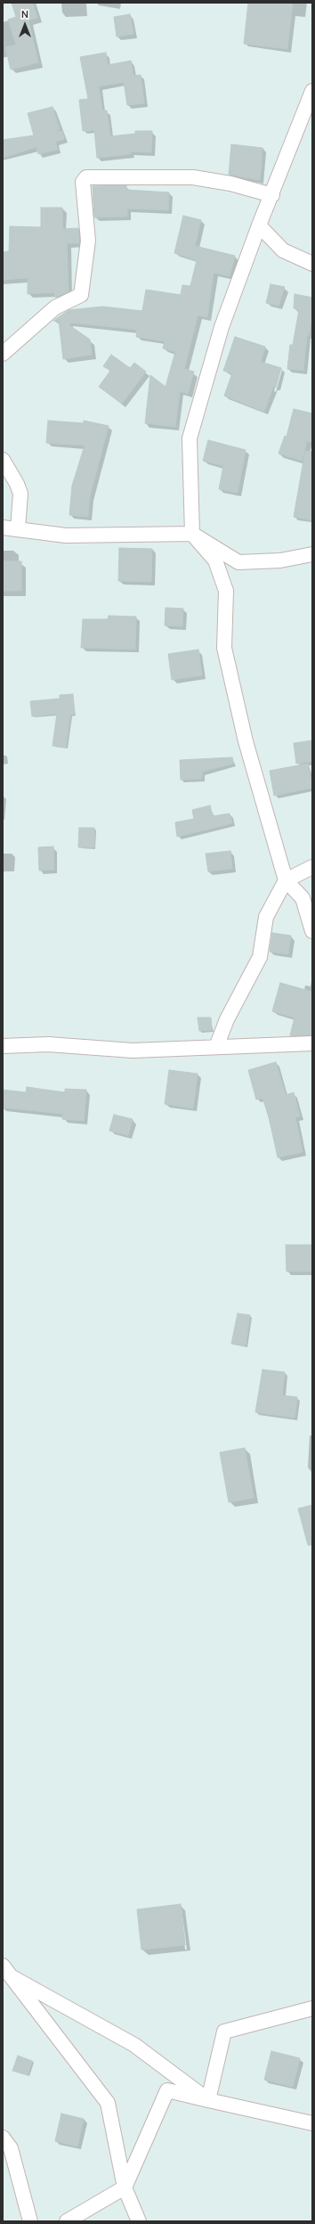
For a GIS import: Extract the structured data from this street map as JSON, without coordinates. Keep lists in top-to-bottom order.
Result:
{
  "north": "top"
}
